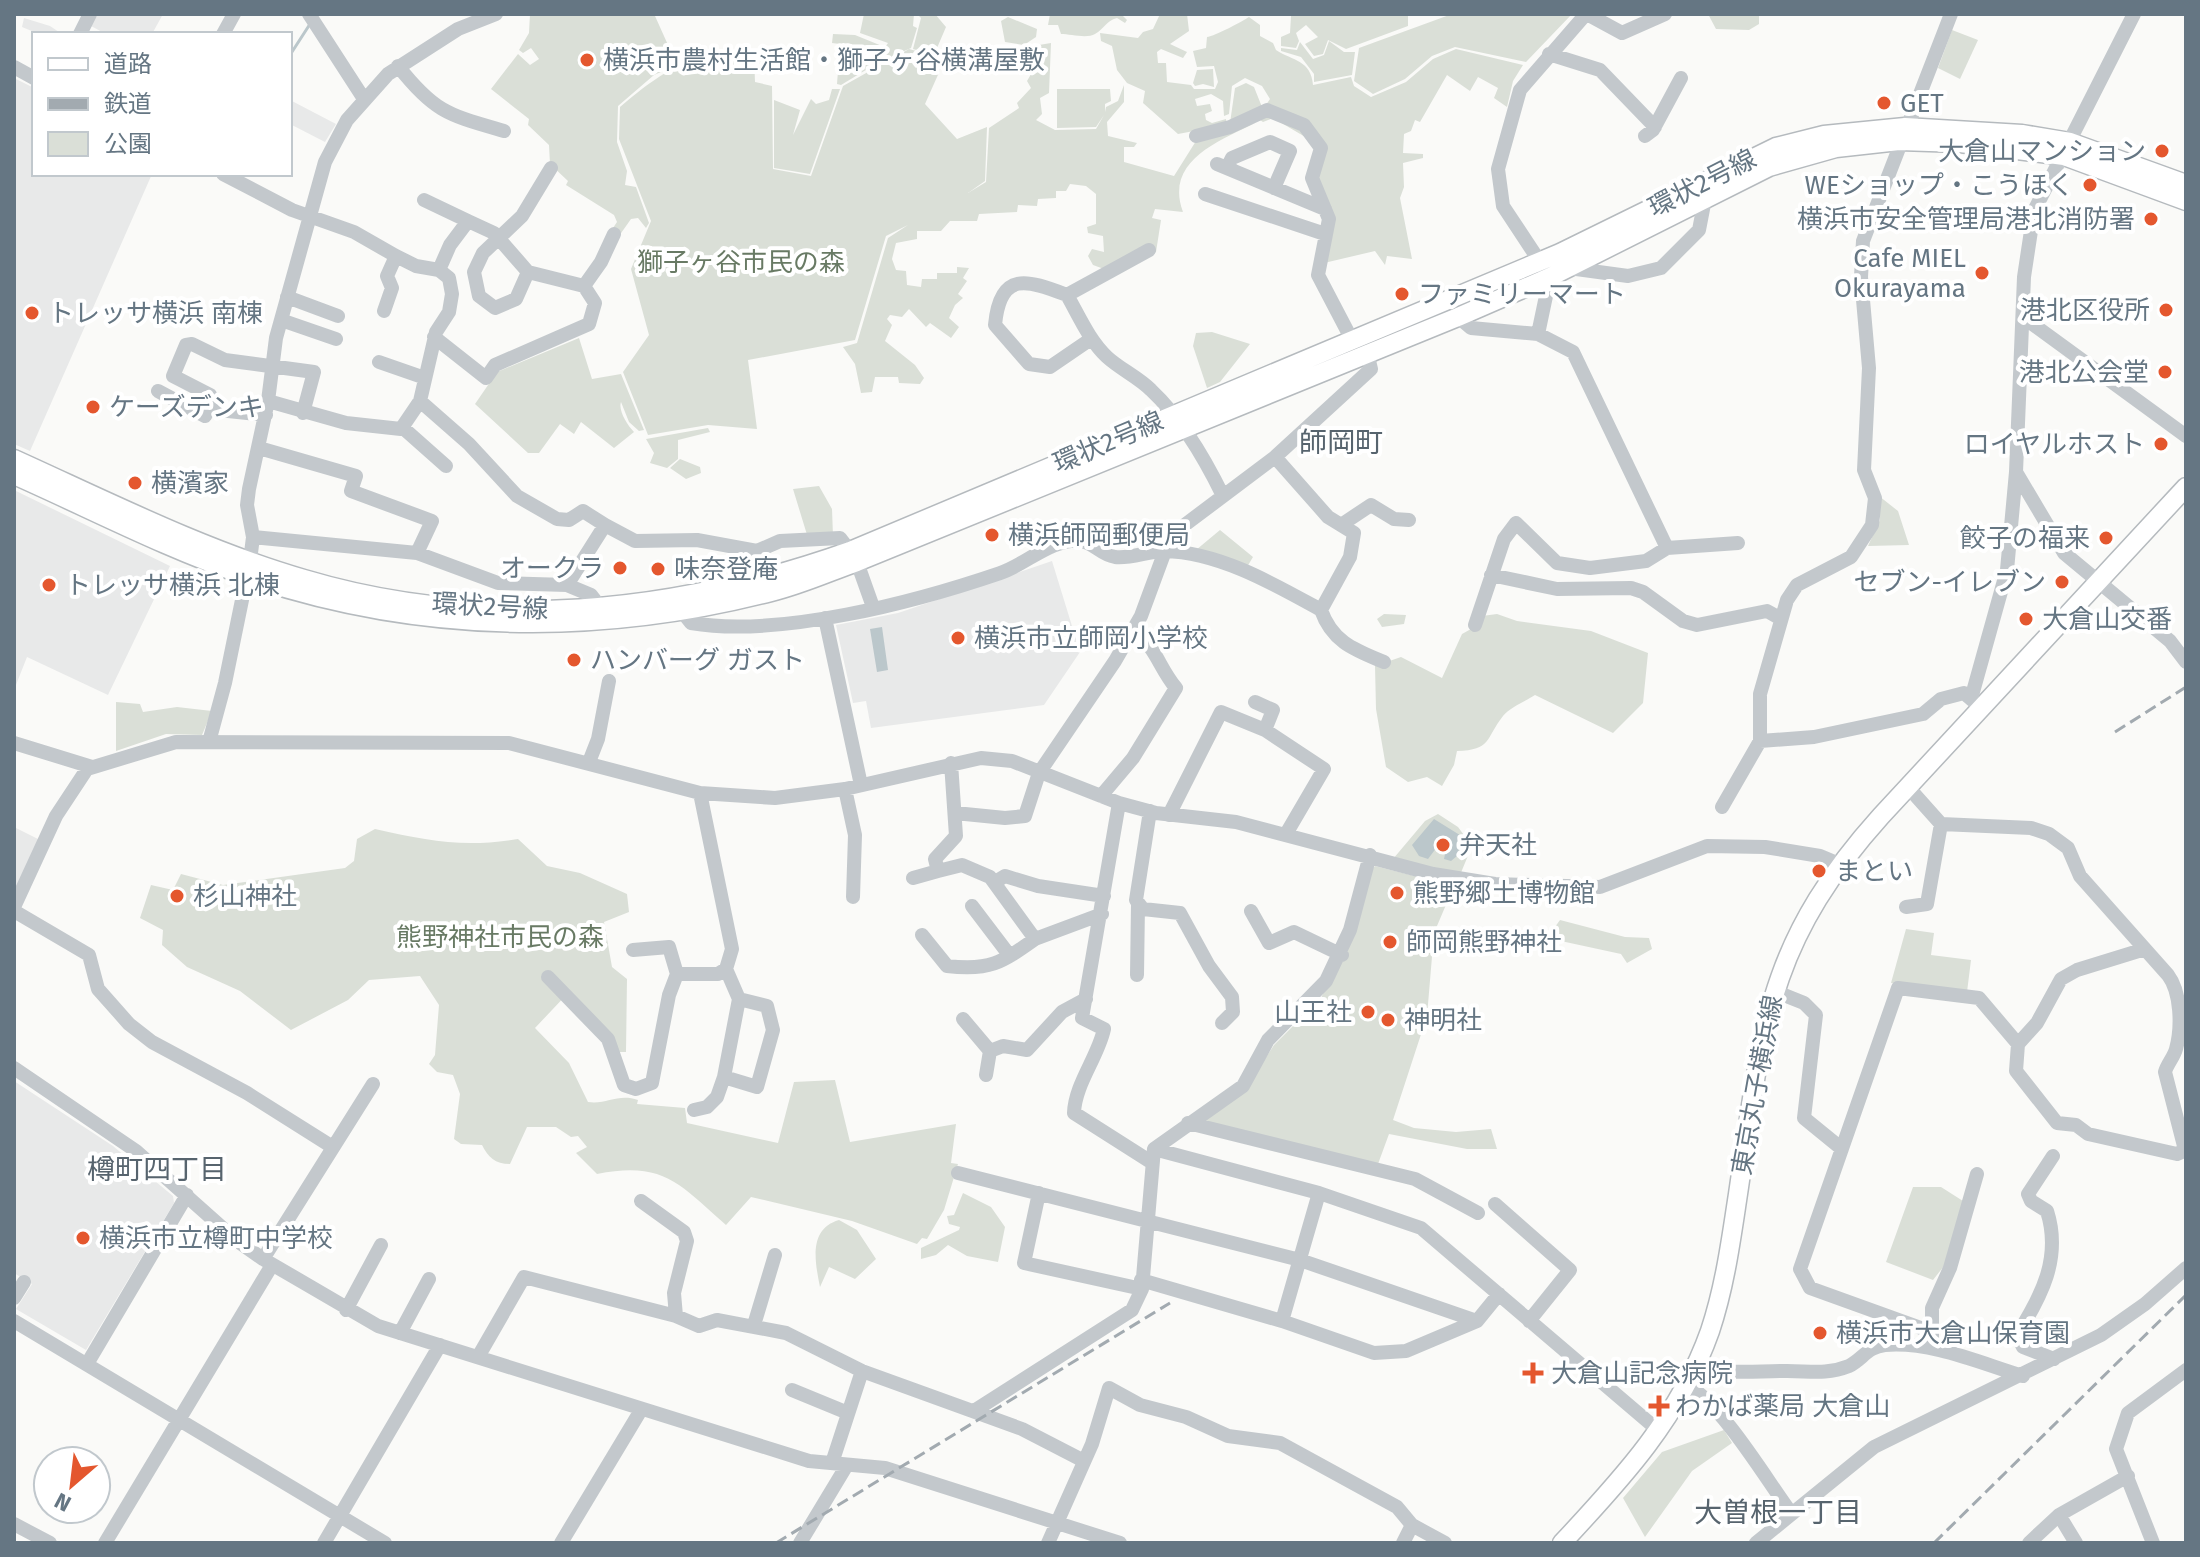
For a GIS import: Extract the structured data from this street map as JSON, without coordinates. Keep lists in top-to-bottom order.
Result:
{
  "streets": {
    "main road": ["環状2号線", "東京丸子横浜線"]
  },
  "districts": ["師岡町", "樽町四丁目", "大曽根一丁目"],
  "parks": ["獅子ヶ谷市民の森", "熊野神社市民の森"],
  "places": {
    "other": [
      "横浜市農村生活館・獅子ヶ谷横溝屋敷",
      "GET",
      "大倉山マンション",
      "WEショップ・こうほく",
      "横浜市安全管理局港北消防署",
      "Cafe MIEL Okurayama",
      "ファミリーマート",
      "港北区役所",
      "トレッサ横浜 南棟",
      "港北公会堂",
      "ケーズデンキ",
      "ロイヤルホスト",
      "横濱家",
      "横浜師岡郵便局",
      "餃子の福来",
      "オークラ",
      "味奈登庵",
      "セブン-イレブン",
      "トレッサ横浜 北棟",
      "大倉山交番",
      "横浜市立師岡小学校",
      "ハンバーグ ガスト",
      "弁天社",
      "まとい",
      "熊野郷土博物館",
      "杉山神社",
      "師岡熊野神社",
      "山王社",
      "神明社",
      "横浜市立樽町中学校",
      "横浜市大倉山保育園"
    ],
    "health": ["大倉山記念病院", "わかば薬局 大倉山"]
  },
  "legend": ["道路", "鉄道", "公園"],
  "north": "bottom left"
}
